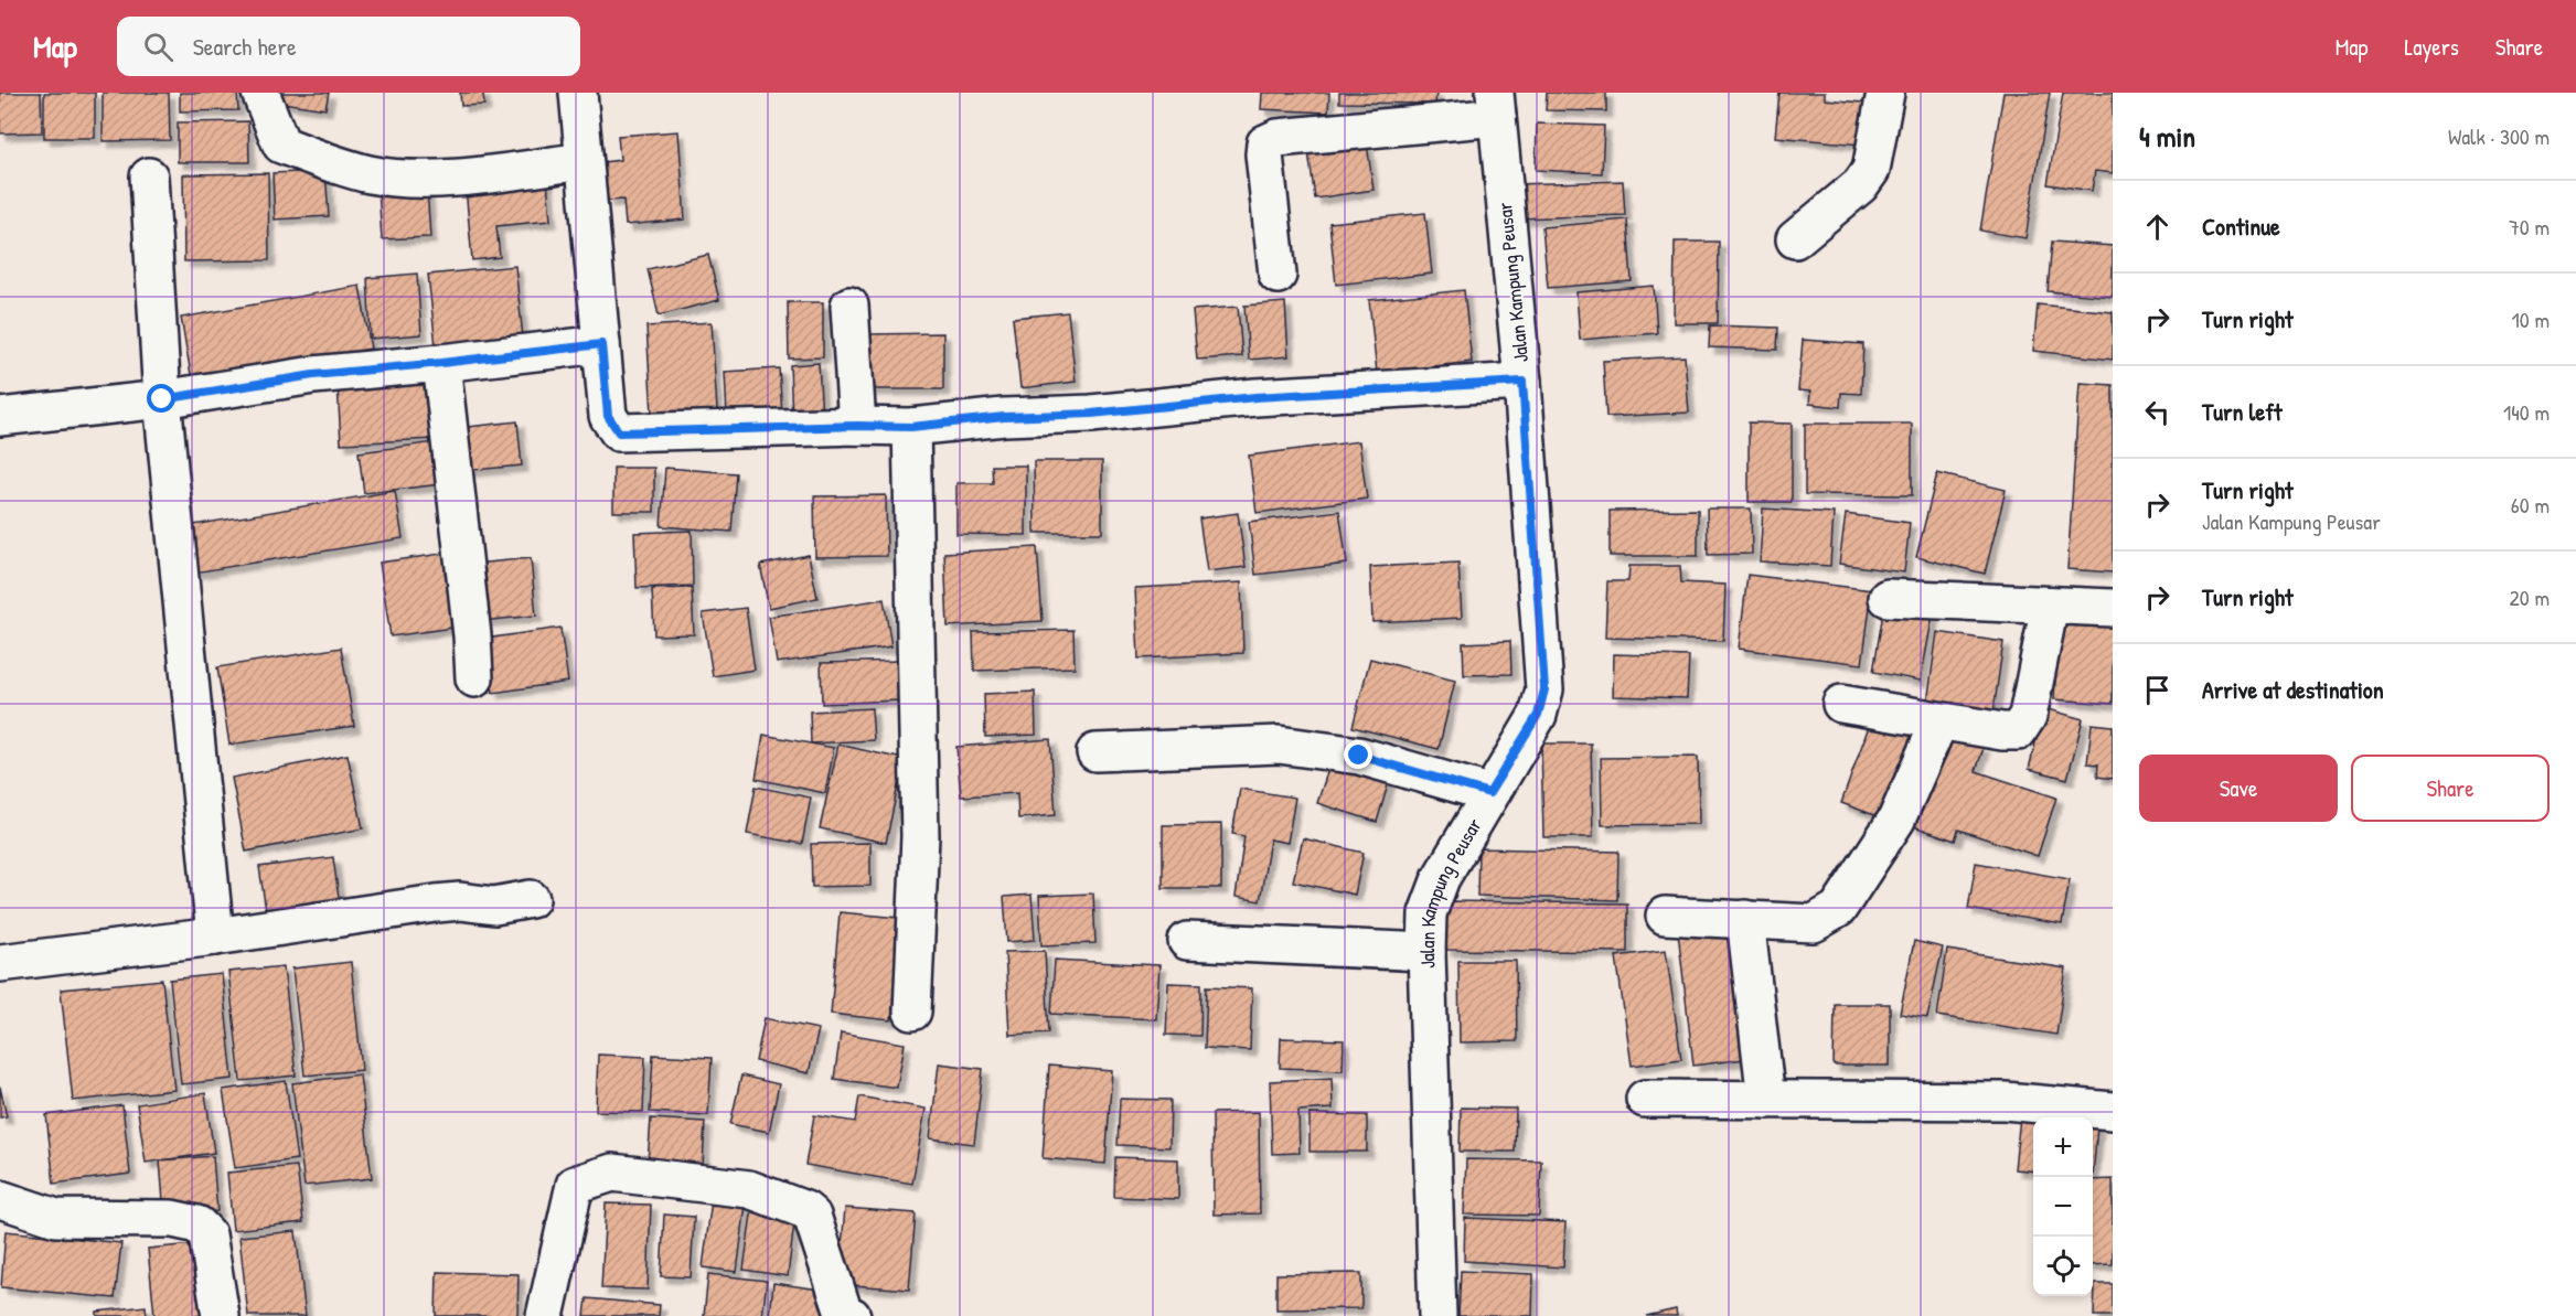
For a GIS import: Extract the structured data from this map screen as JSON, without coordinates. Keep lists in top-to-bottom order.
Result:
{
  "streets": {
    "street": ["Jalan Kampung Peusar"]
  },
  "page": {
    "header": "Map",
    "search": "Search here",
    "nav": ["Map", "Layers", "Share"],
    "heading": ["4 min", "Walk · 300 m"],
    "list": [
      ["Continue", "70 m"],
      ["Turn right", "10 m"],
      ["Turn left", "140 m"],
      ["Turn right", "Jalan Kampung Peusar", "60 m"],
      ["Turn right", "20 m"],
      "Arrive at destination"
    ],
    "buttons": ["Save", "Share"],
    "map_buttons": ["+", "−"]
  }
}
